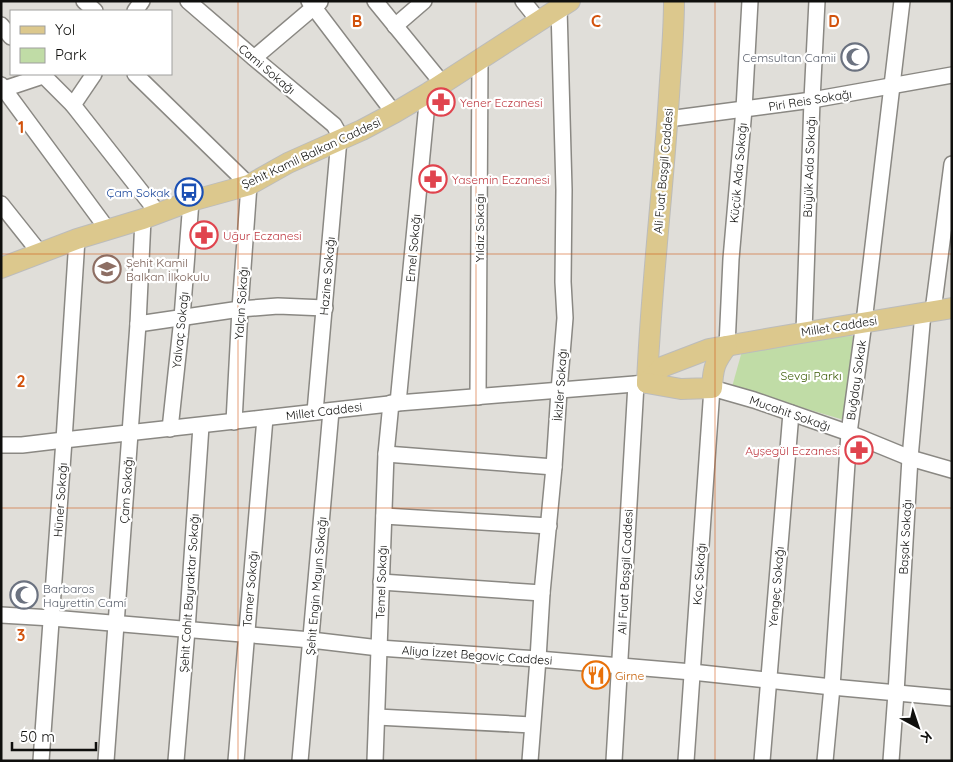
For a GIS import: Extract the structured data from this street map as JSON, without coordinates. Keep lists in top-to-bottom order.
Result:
{
  "streets": {
    "main road": ["Şehit Kamil Balkan Caddesi", "Ali Fuat Başgil Caddesi", "Millet Caddesi"],
    "street": [
      "Cami Sokağı",
      "Piri Reis Sokağı",
      "Büyük Ada Sokağı",
      "Küçük Ada Sokağı",
      "Yıldız Sokağı",
      "Emel Sokağı",
      "Hazine Sokağı",
      "Yalçın Sokağı",
      "Yalvaç Sokağı",
      "Buğday Sokak",
      "İkizler Sokağı",
      "Mucahit Sokağı",
      "Çam Sokağı",
      "Hüner Sokağı",
      "Başak Sokağı",
      "Koç Sokağı",
      "Temel Sokağı",
      "Şehit Engin Mayın Sokağı",
      "Yengeç Sokağı",
      "Tamer Sokağı",
      "Şehit Cahit Bayraktar Sokağı",
      "Aliya İzzet Begoviç Caddesi"
    ]
  },
  "crossings": [
    ["Cami Sokağı", "Şehit Kamil Balkan Caddesi"],
    ["Cami Sokağı", "Hazine Sokağı"],
    ["Piri Reis Sokağı", "Büyük Ada Sokağı"],
    ["Piri Reis Sokağı", "Ali Fuat Başgil Caddesi"],
    ["Piri Reis Sokağı", "Küçük Ada Sokağı"],
    ["Piri Reis Sokağı", "Buğday Sokak"],
    ["Şehit Kamil Balkan Caddesi", "Yıldız Sokağı"],
    ["Şehit Kamil Balkan Caddesi", "Emel Sokağı"],
    ["Şehit Kamil Balkan Caddesi", "Hazine Sokağı"],
    ["Şehit Kamil Balkan Caddesi", "Yalçın Sokağı"],
    ["Şehit Kamil Balkan Caddesi", "Yalvaç Sokağı"],
    ["Şehit Kamil Balkan Caddesi", "İkizler Sokağı"],
    ["Şehit Kamil Balkan Caddesi", "Çam Sokağı"],
    ["Şehit Kamil Balkan Caddesi", "Hüner Sokağı"],
    ["Büyük Ada Sokağı", "Millet Caddesi"],
    ["Ali Fuat Başgil Caddesi", "Millet Caddesi"],
    ["Ali Fuat Başgil Caddesi", "Aliya İzzet Begoviç Caddesi"],
    ["Küçük Ada Sokağı", "Millet Caddesi"],
    ["Yıldız Sokağı", "Millet Caddesi"],
    ["Emel Sokağı", "Millet Caddesi"],
    ["Emel Sokağı", "Temel Sokağı"],
    ["Hazine Sokağı", "Millet Caddesi"],
    ["Yalçın Sokağı", "Millet Caddesi"],
    ["Millet Caddesi", "Yalvaç Sokağı"],
    ["Millet Caddesi", "Buğday Sokak"],
    ["Millet Caddesi", "İkizler Sokağı"],
    ["Millet Caddesi", "Çam Sokağı"],
    ["Millet Caddesi", "Hüner Sokağı"],
    ["Millet Caddesi", "Başak Sokağı"],
    ["Millet Caddesi", "Temel Sokağı"],
    ["Millet Caddesi", "Şehit Engin Mayın Sokağı"],
    ["Millet Caddesi", "Tamer Sokağı"],
    ["Millet Caddesi", "Şehit Cahit Bayraktar Sokağı"],
    ["Buğday Sokak", "Mucahit Sokağı"],
    ["Buğday Sokak", "Aliya İzzet Begoviç Caddesi"],
    ["İkizler Sokağı", "Aliya İzzet Begoviç Caddesi"],
    ["Mucahit Sokağı", "Başak Sokağı"],
    ["Mucahit Sokağı", "Koç Sokağı"],
    ["Mucahit Sokağı", "Yengeç Sokağı"],
    ["Çam Sokağı", "Aliya İzzet Begoviç Caddesi"],
    ["Hüner Sokağı", "Aliya İzzet Begoviç Caddesi"],
    ["Başak Sokağı", "Aliya İzzet Begoviç Caddesi"],
    ["Koç Sokağı", "Aliya İzzet Begoviç Caddesi"],
    ["Temel Sokağı", "Aliya İzzet Begoviç Caddesi"],
    ["Şehit Engin Mayın Sokağı", "Aliya İzzet Begoviç Caddesi"],
    ["Yengeç Sokağı", "Aliya İzzet Begoviç Caddesi"],
    ["Tamer Sokağı", "Aliya İzzet Begoviç Caddesi"],
    ["Şehit Cahit Bayraktar Sokağı", "Aliya İzzet Begoviç Caddesi"]
  ],
  "parks": ["Sevgi Parkı"],
  "places": {
    "mosque": ["Cemsultan Camii", "Barbaros Hayrettin Cami"],
    "pharmacy": [
      "Yener Eczanesi",
      "Yasemin Eczanesi",
      "Uğur Eczanesi",
      "Ayşegül Eczanesi"
    ],
    "bus stop": ["Çam Sokak"],
    "school or university": ["Şehit Kamil Balkan İlkokulu"],
    "restaurant": ["Girne"]
  },
  "legend": ["Yol", "Park"],
  "scale_bar": "50 m",
  "north": "bottom right",
  "grid": {
    "columns": ["B", "C", "D"],
    "rows": ["1", "2", "3"]
  }
}
